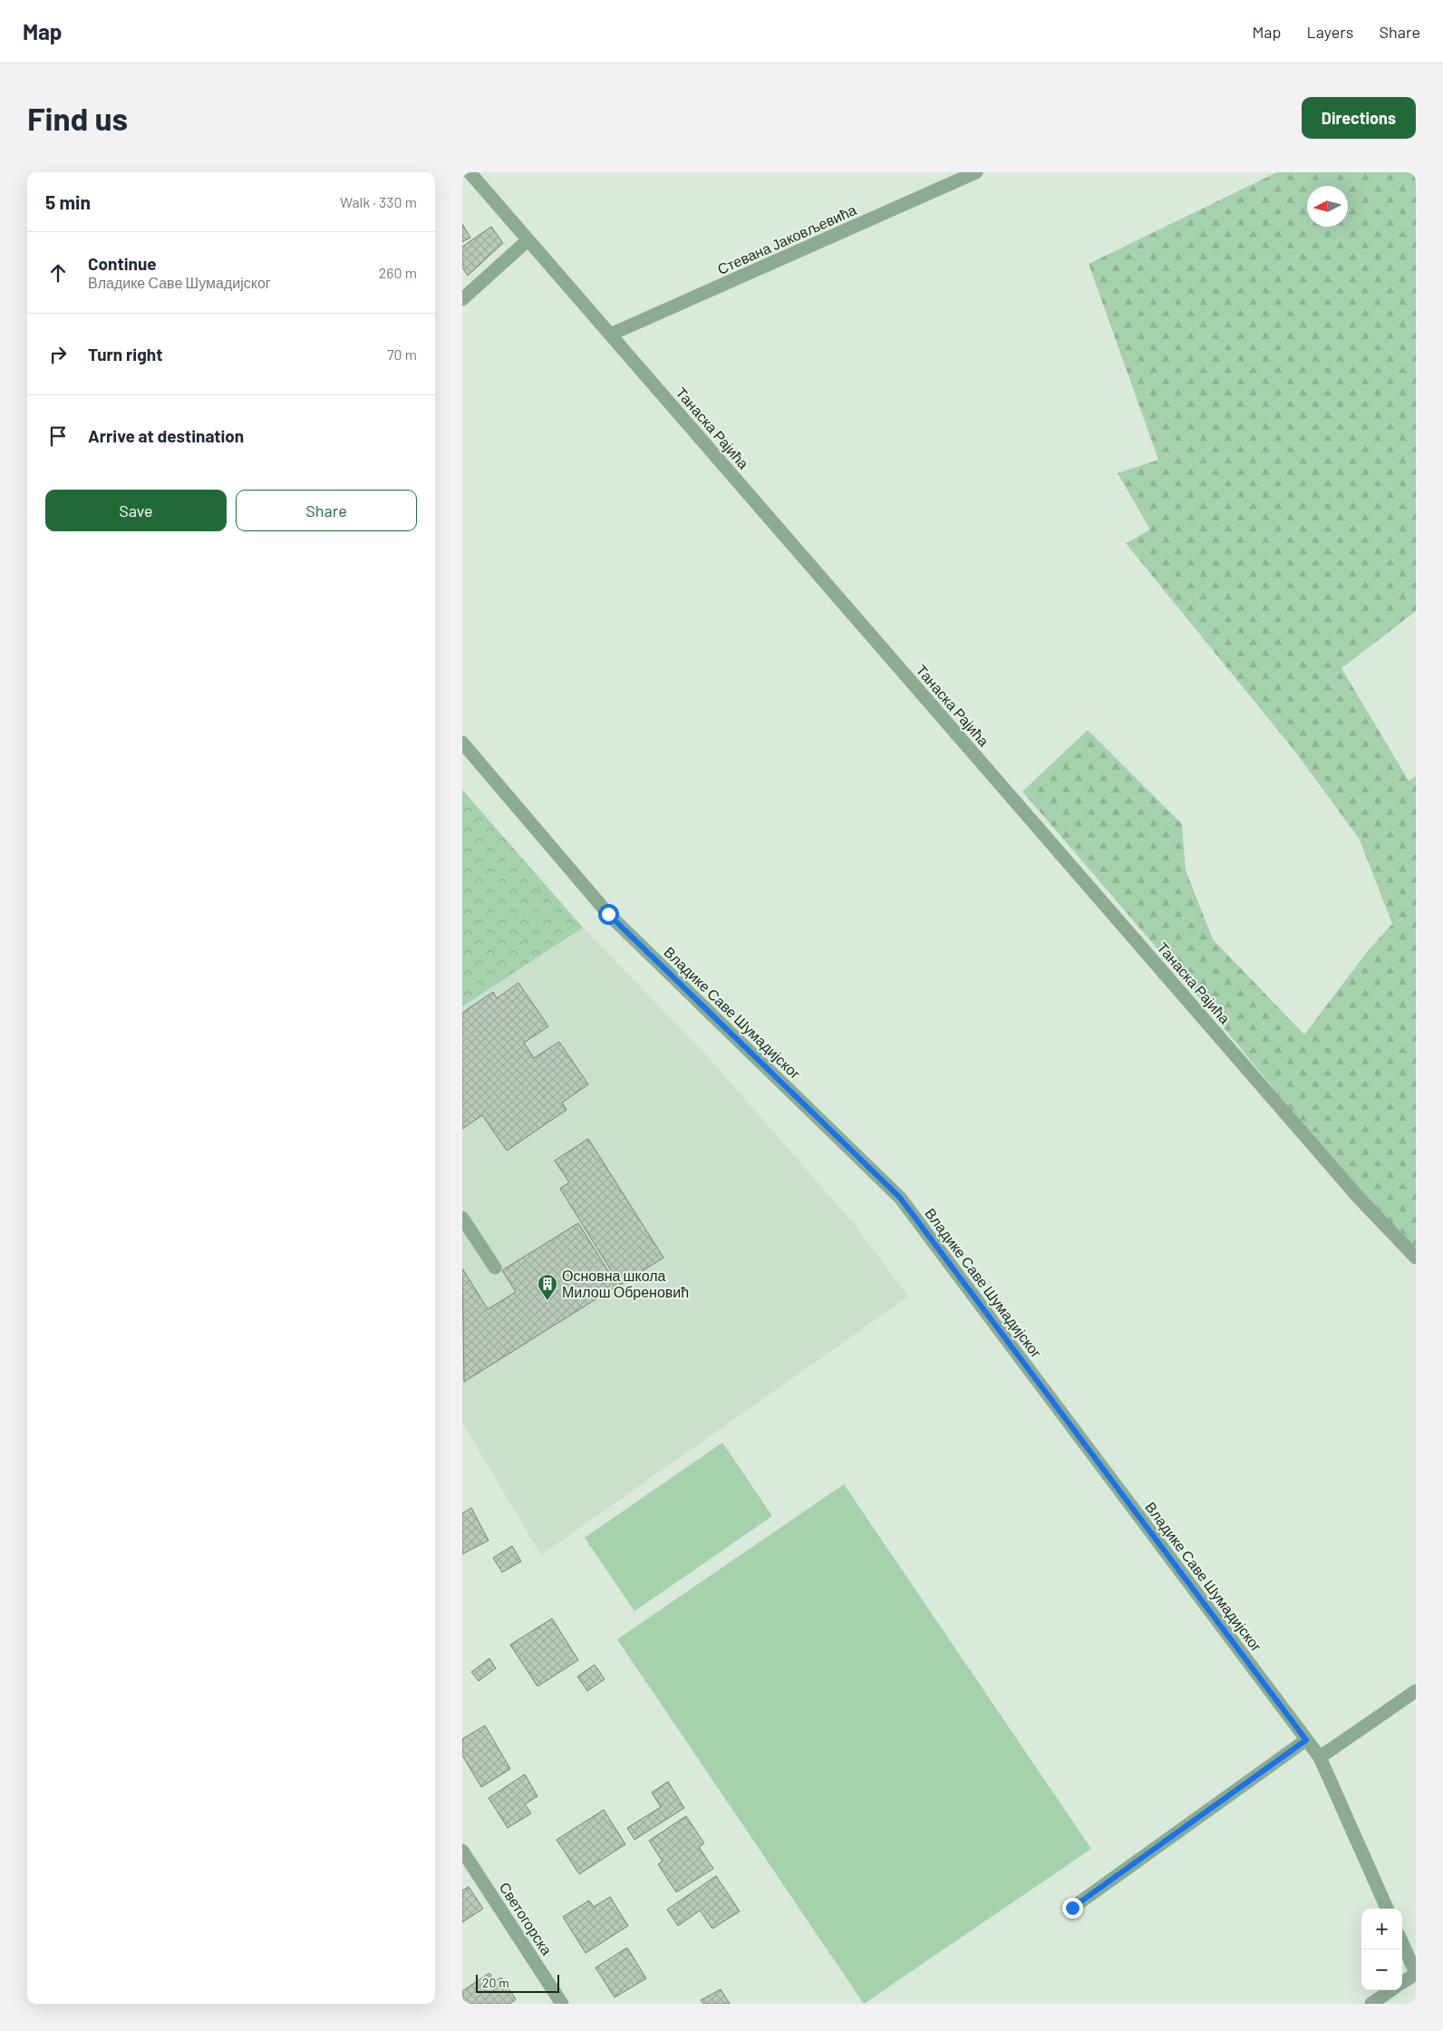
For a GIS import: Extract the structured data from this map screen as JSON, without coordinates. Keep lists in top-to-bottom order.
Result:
{
  "streets": {
    "street": [
      "Стевана Јаковљевића",
      "Танаска Рајића",
      "Владике Саве Шумадијског",
      "Светогорска"
    ]
  },
  "crossings": [
    ["Стевана Јаковљевића", "Танаска Рајића"]
  ],
  "places": {
    "building": ["Основна школа Милош Обреновић"]
  },
  "scale_bar": "20 m",
  "north": "left",
  "page": {
    "header": "Map",
    "nav": ["Map", "Layers", "Share"],
    "buttons": [
      "Directions",
      ["Save", "Share"]
    ],
    "title": "Find us",
    "heading": ["5 min", "Walk · 330 m"],
    "list": [
      ["Continue", "Владике Саве Шумадијског", "260 m"],
      ["Turn right", "70 m"],
      "Arrive at destination"
    ],
    "map_buttons": ["+", "−"],
    "scale": "20 m"
  }
}
